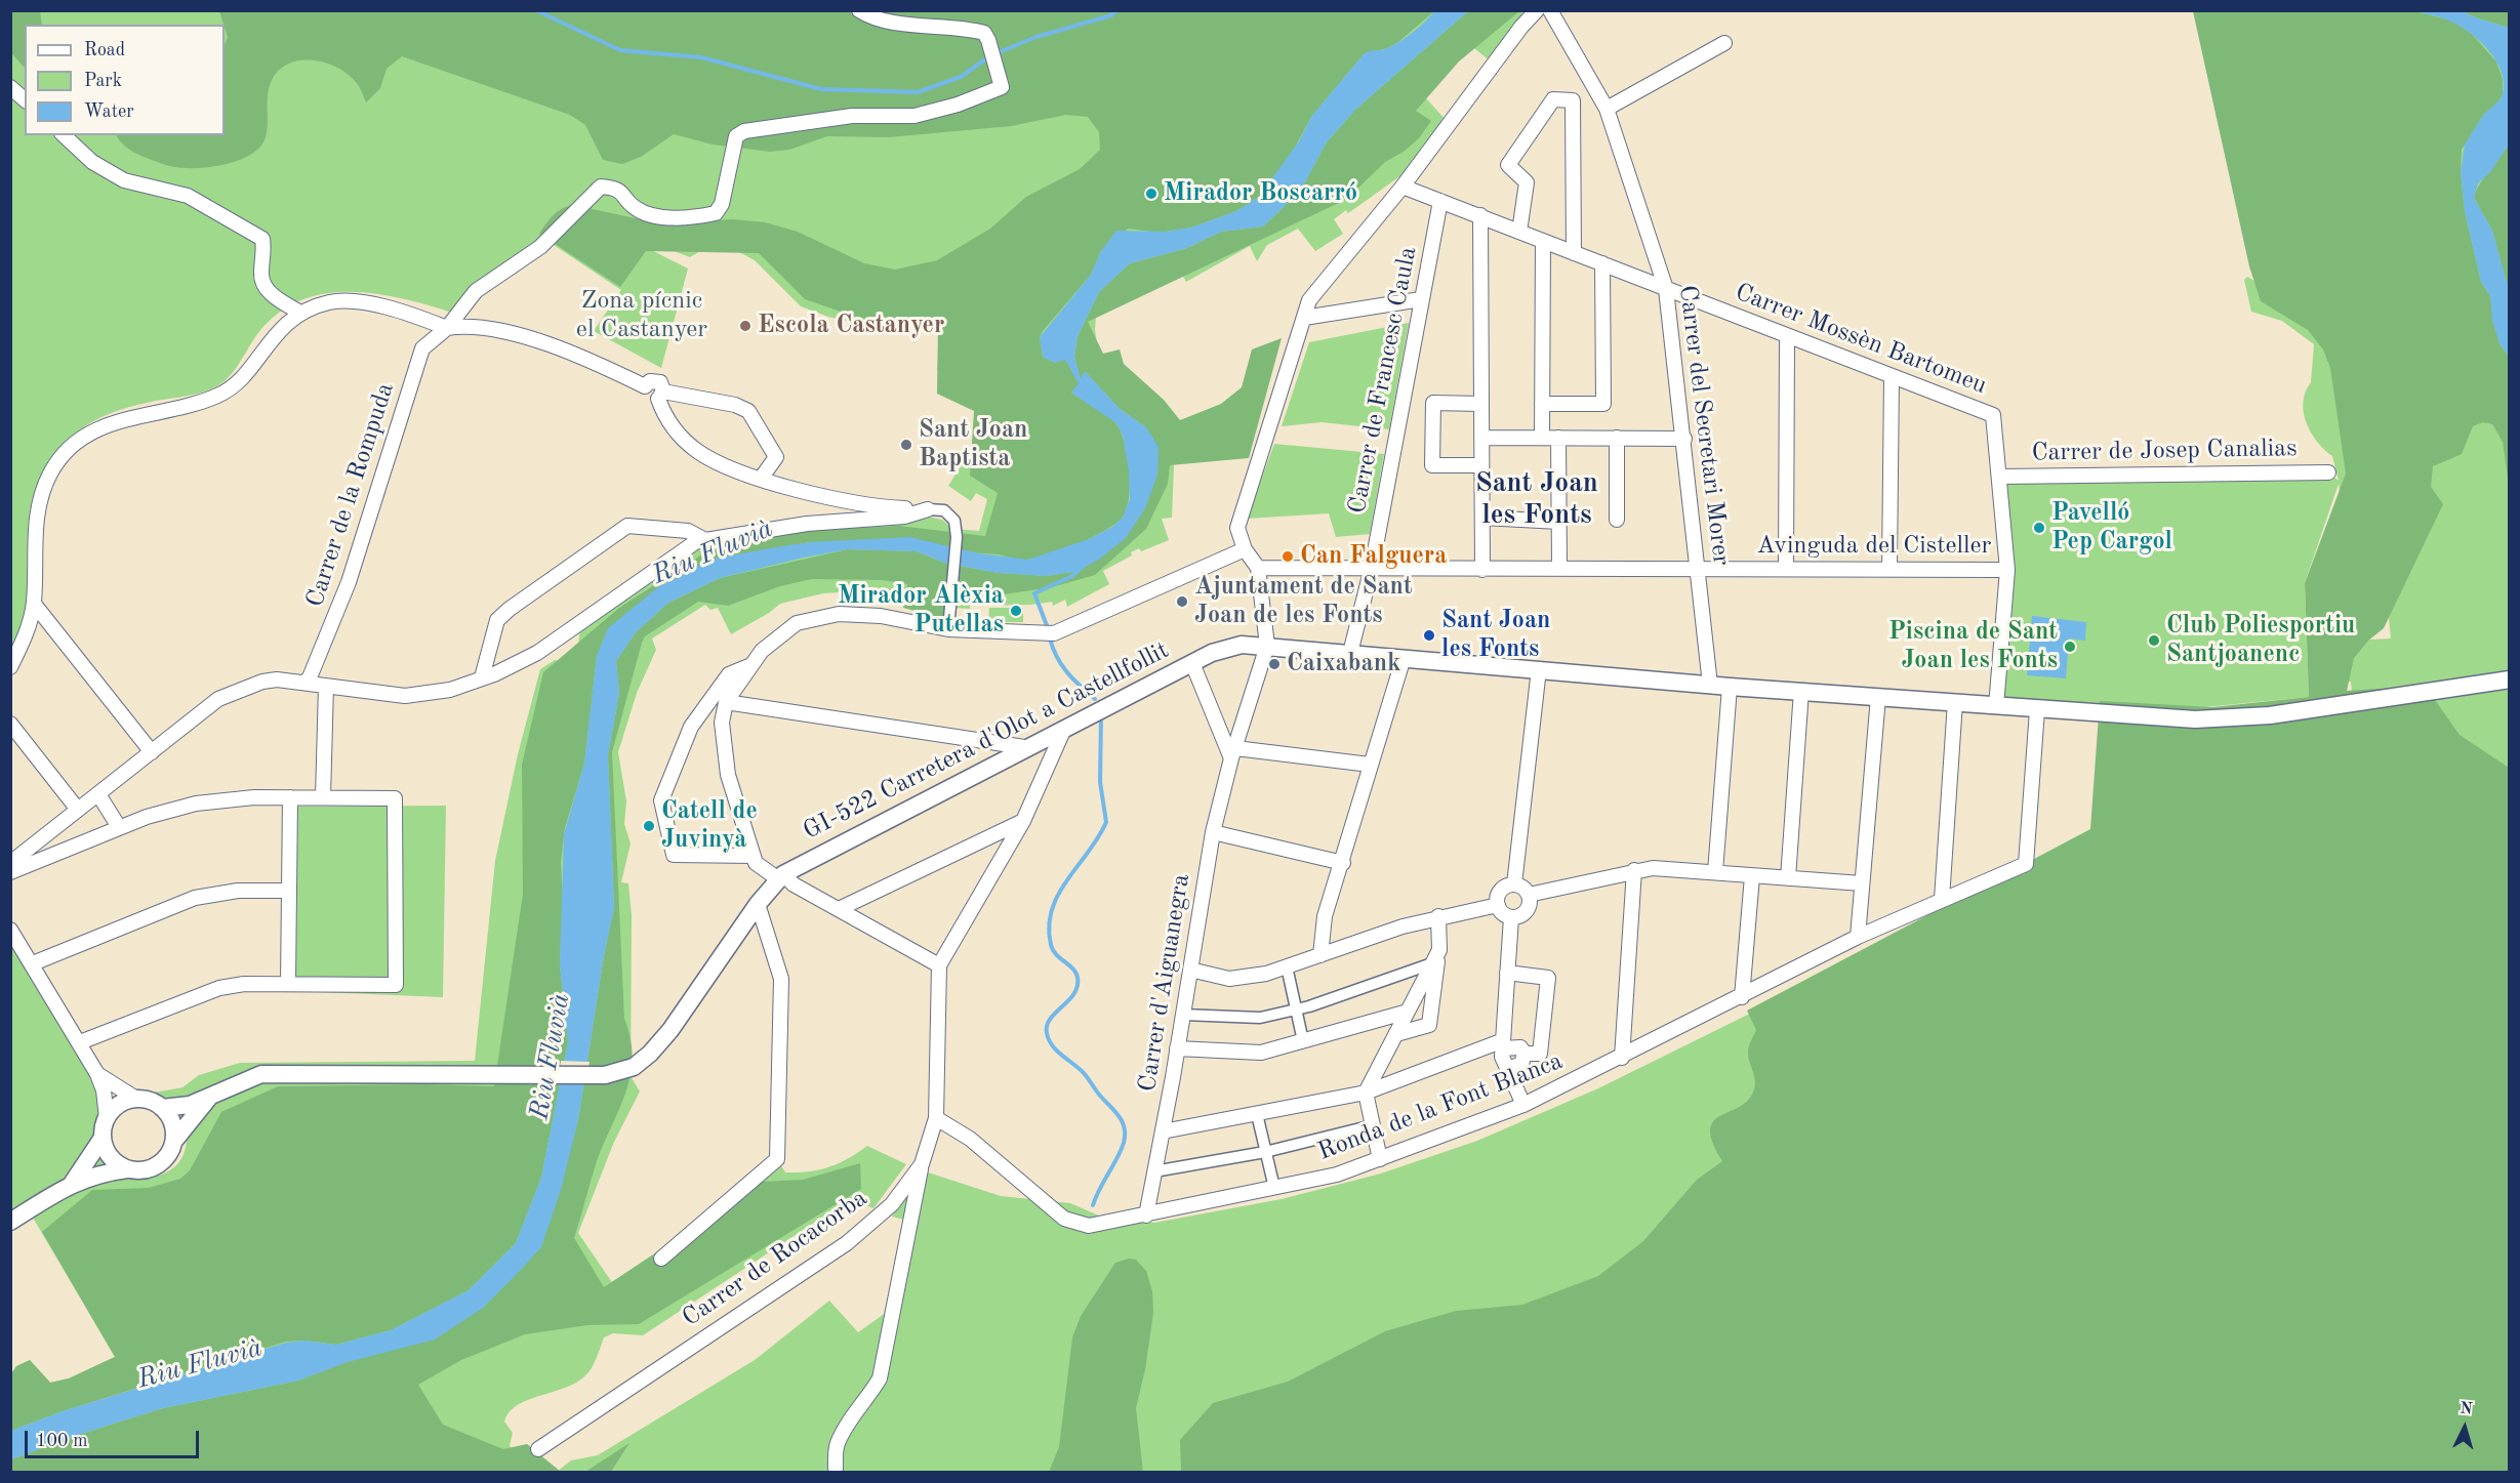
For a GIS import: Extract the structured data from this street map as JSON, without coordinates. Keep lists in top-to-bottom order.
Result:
{
  "streets": {
    "street": [
      "Carrer Mossèn Bartomeu",
      "Carrer de Francesc Caula",
      "Carrer del Secretari Morer",
      "Carrer de Josep Canalias",
      "Carrer de la Rompuda",
      "Avinguda del Cisteller",
      "GI-522 Carretera d'Olot a Castellfollit",
      "Carrer d'Aiguanegra",
      "Ronda de la Font Blanca",
      "Carrer de Rocacorba"
    ]
  },
  "crossings": [
    ["Carrer Mossèn Bartomeu", "Carrer de Francesc Caula"],
    ["Carrer Mossèn Bartomeu", "Carrer del Secretari Morer"],
    ["Carrer Mossèn Bartomeu", "Carrer de Josep Canalias"],
    ["Carrer de Francesc Caula", "Avinguda del Cisteller"],
    ["Carrer de Francesc Caula", "GI-522 Carretera d'Olot a Castellfollit"],
    ["Carrer del Secretari Morer", "Avinguda del Cisteller"],
    ["Carrer del Secretari Morer", "GI-522 Carretera d'Olot a Castellfollit"],
    ["GI-522 Carretera d'Olot a Castellfollit", "Carrer d'Aiguanegra"],
    ["GI-522 Carretera d'Olot a Castellfollit", "Ronda de la Font Blanca"],
    ["Carrer d'Aiguanegra", "Ronda de la Font Blanca"],
    ["Ronda de la Font Blanca", "Carrer de Rocacorba"]
  ],
  "districts": ["Sant Joan les Fonts"],
  "water": ["Riu Fluvià"],
  "parks": ["Zona pícnic el Castanyer"],
  "places": [
    "Mirador Boscarró",
    "Escola Castanyer",
    "Sant Joan Baptista",
    "Pavelló Pep Cargol",
    "Can Falguera",
    "Ajuntament de Sant Joan de les Fonts",
    "Mirador Alèxia Putellas",
    "Sant Joan les Fonts",
    "Club Poliesportiu Santjoanenc",
    "Piscina de Sant Joan les Fonts",
    "Caixabank",
    "Catell de Juvinyà"
  ],
  "legend": ["Road", "Park", "Water"],
  "scale_bar": "100 m",
  "north": "top"
}
